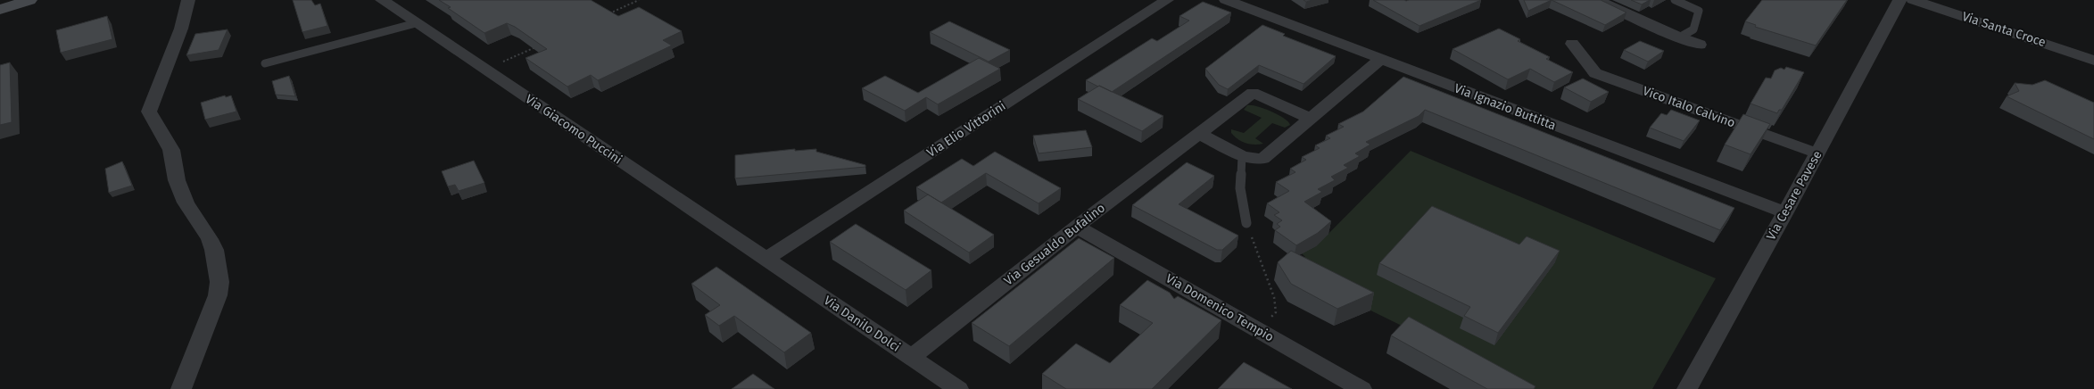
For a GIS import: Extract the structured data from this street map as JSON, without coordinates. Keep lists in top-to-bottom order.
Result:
{
  "streets": {
    "street": [
      "Via Santa Croce",
      "Via Ignazio Buttitta",
      "Vico Italo Calvino",
      "Via Giacomo Puccini",
      "Via Elio Vittorini",
      "Via Cesare Pavese",
      "Via Gesualdo Bufalino",
      "Via Domenico Tempio",
      "Via Danilo Dolci"
    ]
  },
  "crossings": [
    ["Via Ignazio Buttitta", "Via Cesare Pavese"],
    ["Vico Italo Calvino", "Via Cesare Pavese"],
    ["Via Giacomo Puccini", "Via Elio Vittorini"],
    ["Via Giacomo Puccini", "Via Danilo Dolci"],
    ["Via Elio Vittorini", "Via Danilo Dolci"],
    ["Via Gesualdo Bufalino", "Via Domenico Tempio"],
    ["Via Gesualdo Bufalino", "Via Danilo Dolci"]
  ]
}
